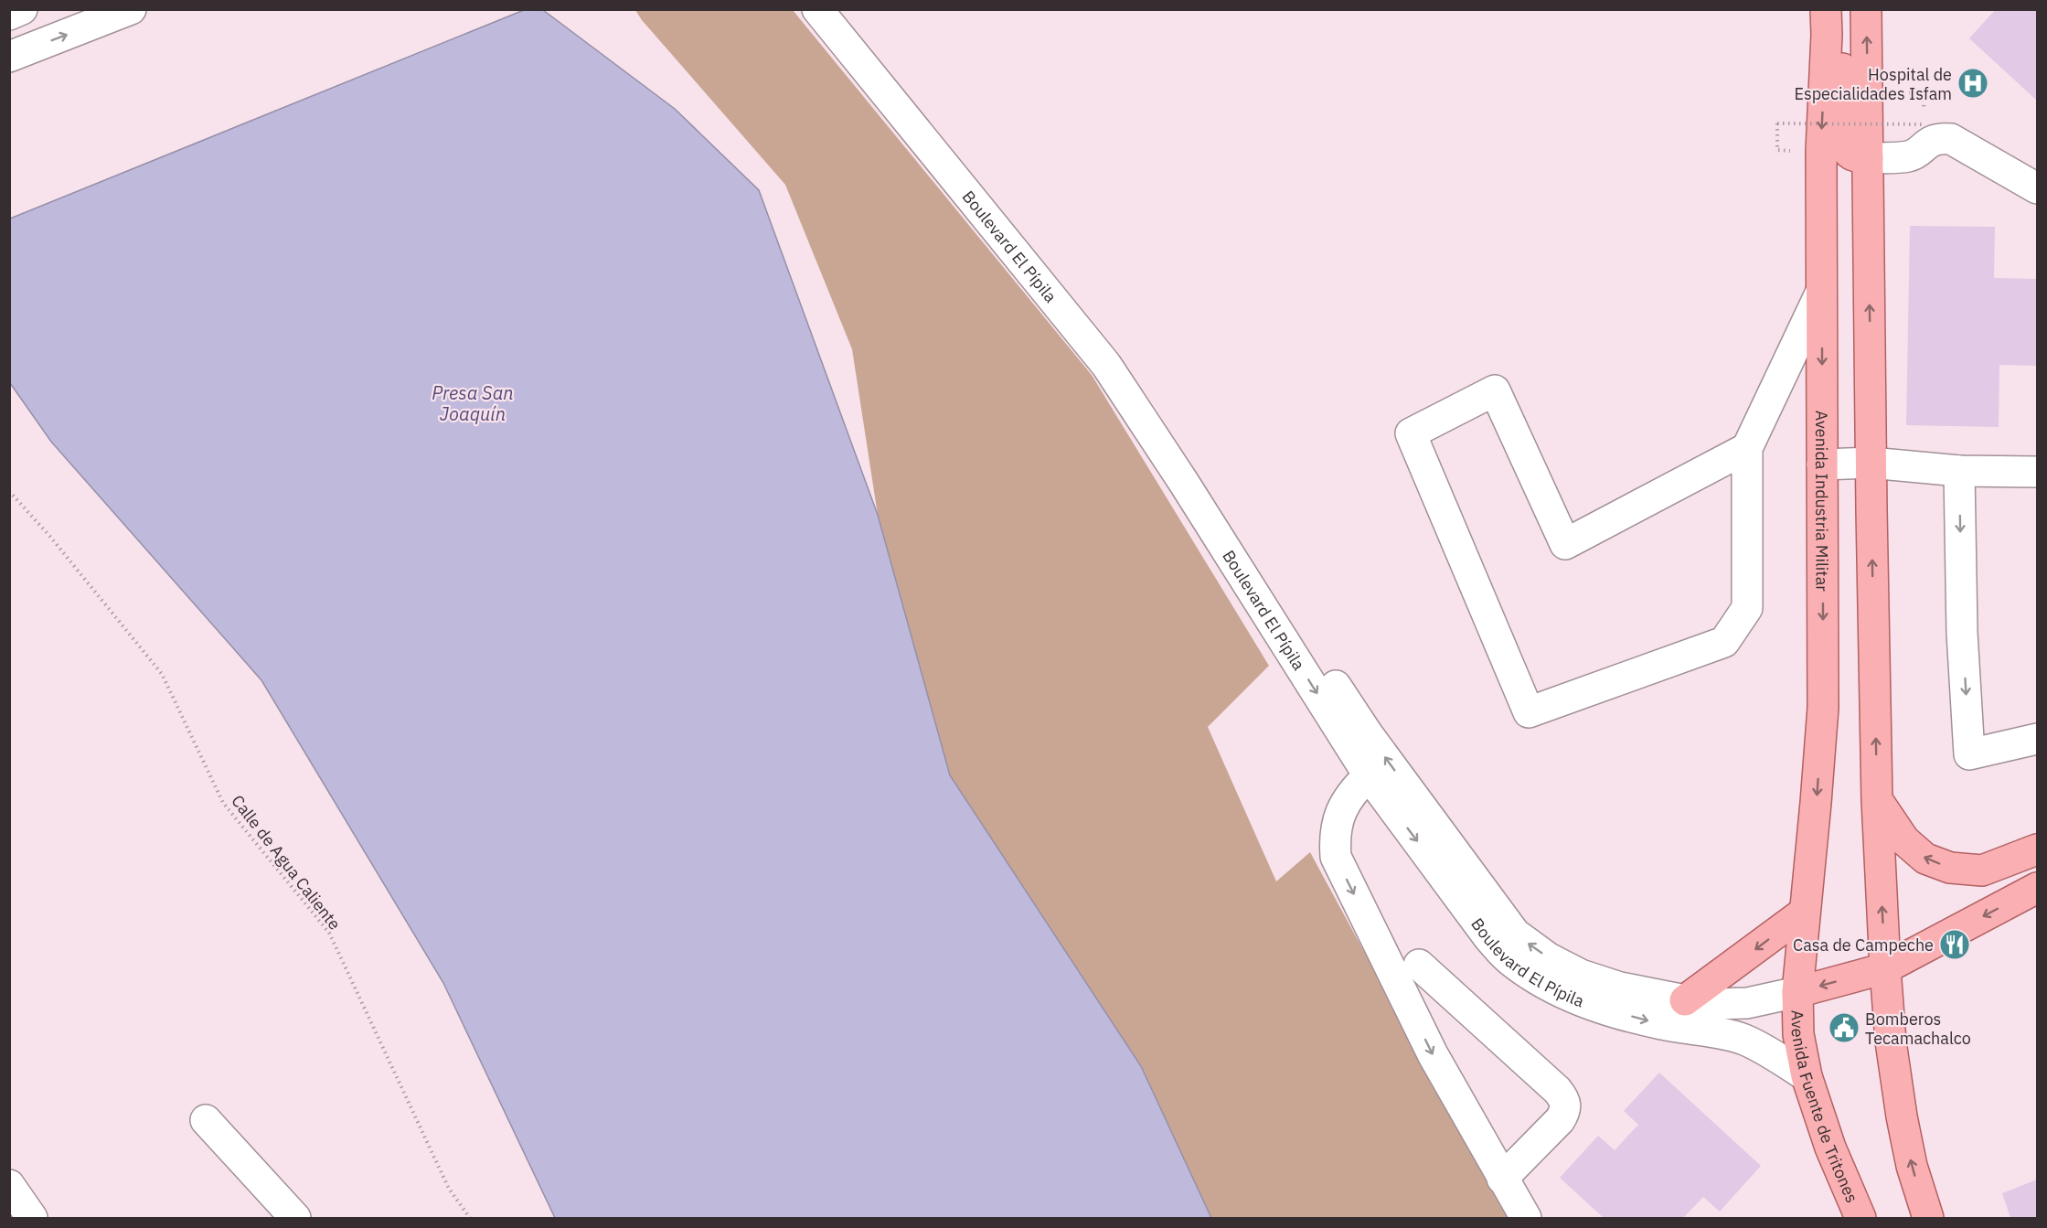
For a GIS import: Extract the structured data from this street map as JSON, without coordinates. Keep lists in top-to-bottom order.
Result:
{
  "streets": {
    "main road": ["Avenida Industria Militar", "Avenida Fuente de Tritones"],
    "street": ["Boulevard El Pípila"],
    "path": ["Calle de Agua Caliente"]
  },
  "crossings": [
    ["Boulevard El Pípila", "Avenida Industria Militar"],
    ["Boulevard El Pípila", "Avenida Fuente de Tritones"],
    ["Avenida Industria Militar", "Avenida Fuente de Tritones"]
  ],
  "water": ["Presa San Joaquín"],
  "places": {
    "hospital": ["Hospital de Especialidades Isfam"],
    "restaurant": ["Casa de Campeche"],
    "public building": ["Bomberos Tecamachalco"]
  }
}
